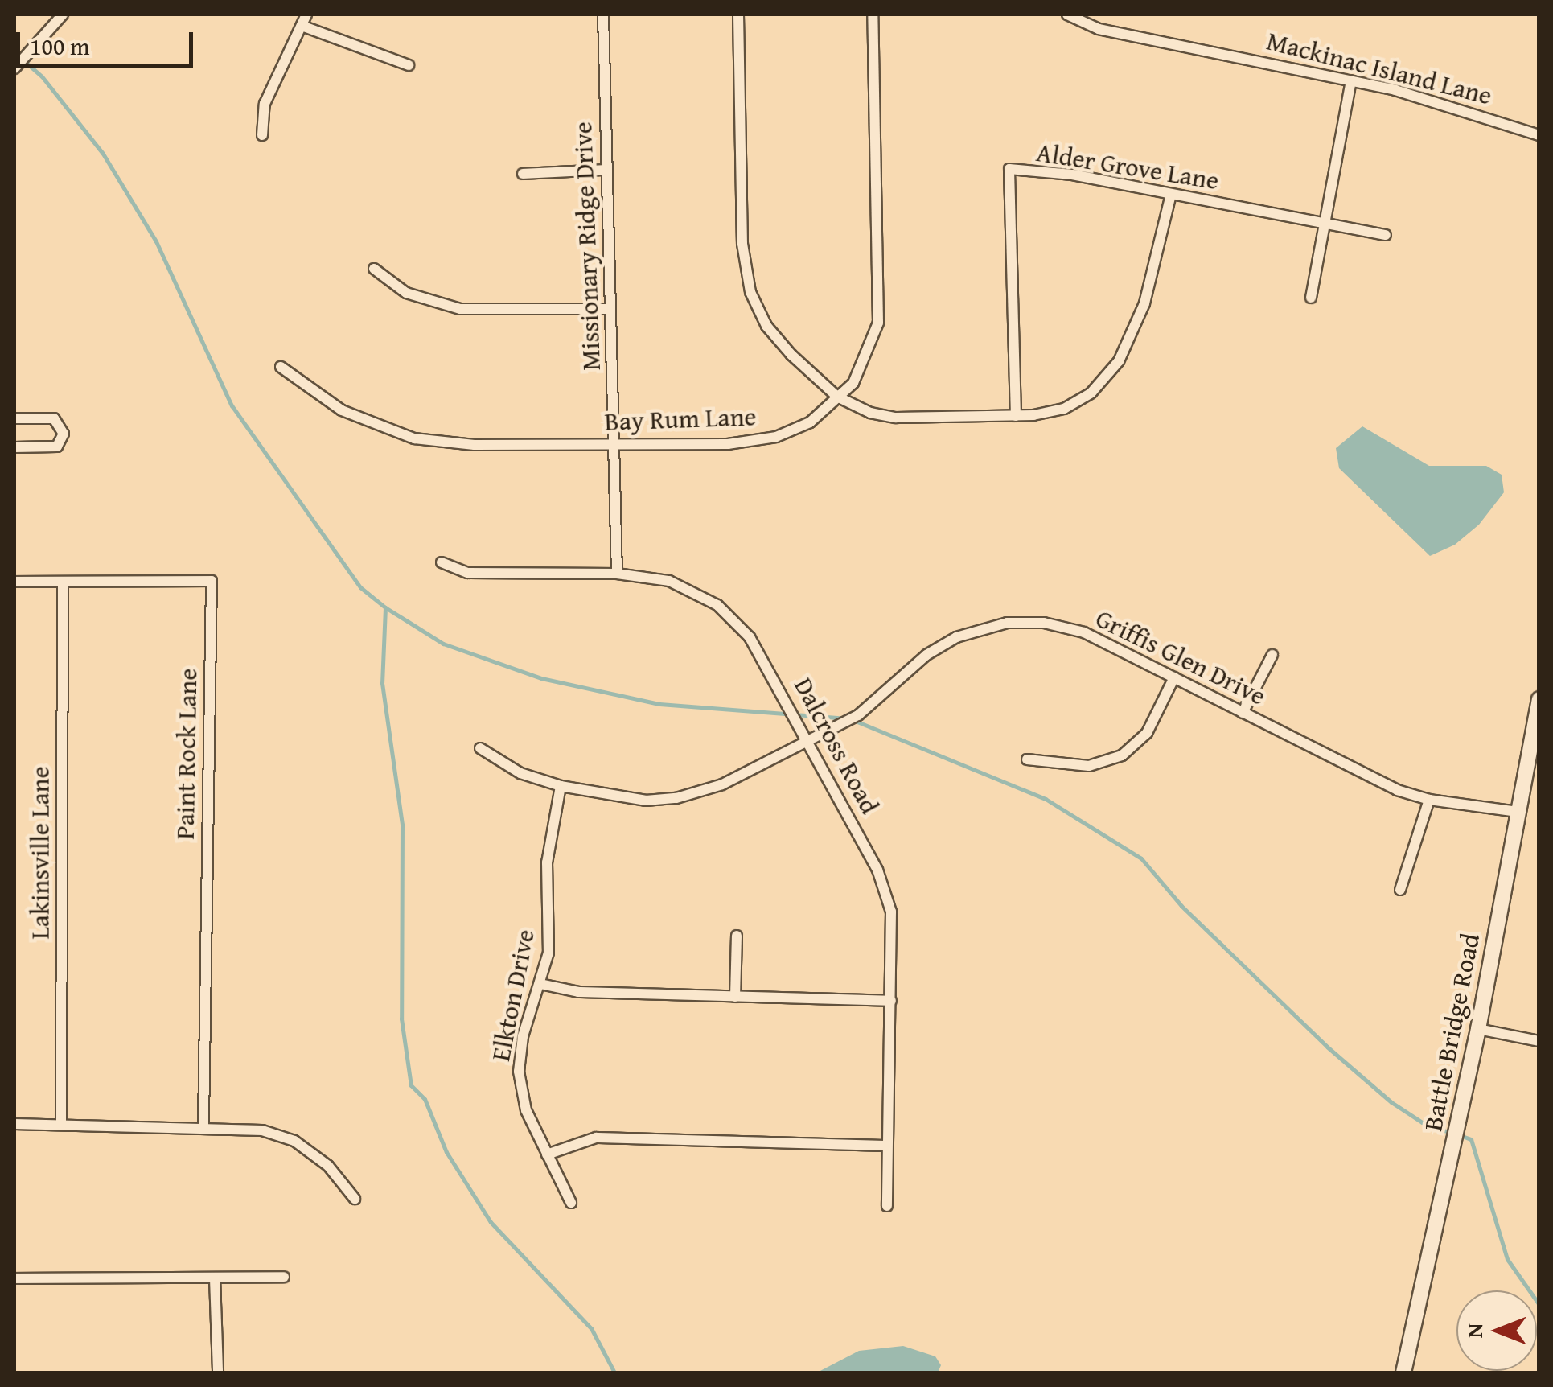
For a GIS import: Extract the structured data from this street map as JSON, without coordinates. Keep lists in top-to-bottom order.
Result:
{
  "streets": {
    "street": [
      "Mackinac Island Lane",
      "Alder Grove Lane",
      "Missionary Ridge Drive",
      "Bay Rum Lane",
      "Griffis Glen Drive",
      "Dalcross Road",
      "Paint Rock Lane",
      "Lakinsville Lane",
      "Elkton Drive",
      "Battle Bridge Road"
    ]
  },
  "crossings": [
    ["Missionary Ridge Drive", "Bay Rum Lane"],
    ["Missionary Ridge Drive", "Dalcross Road"],
    ["Griffis Glen Drive", "Dalcross Road"],
    ["Griffis Glen Drive", "Elkton Drive"],
    ["Griffis Glen Drive", "Battle Bridge Road"],
    ["Paint Rock Lane", "Lakinsville Lane"]
  ],
  "scale_bar": "100 m",
  "north": "left"
}
